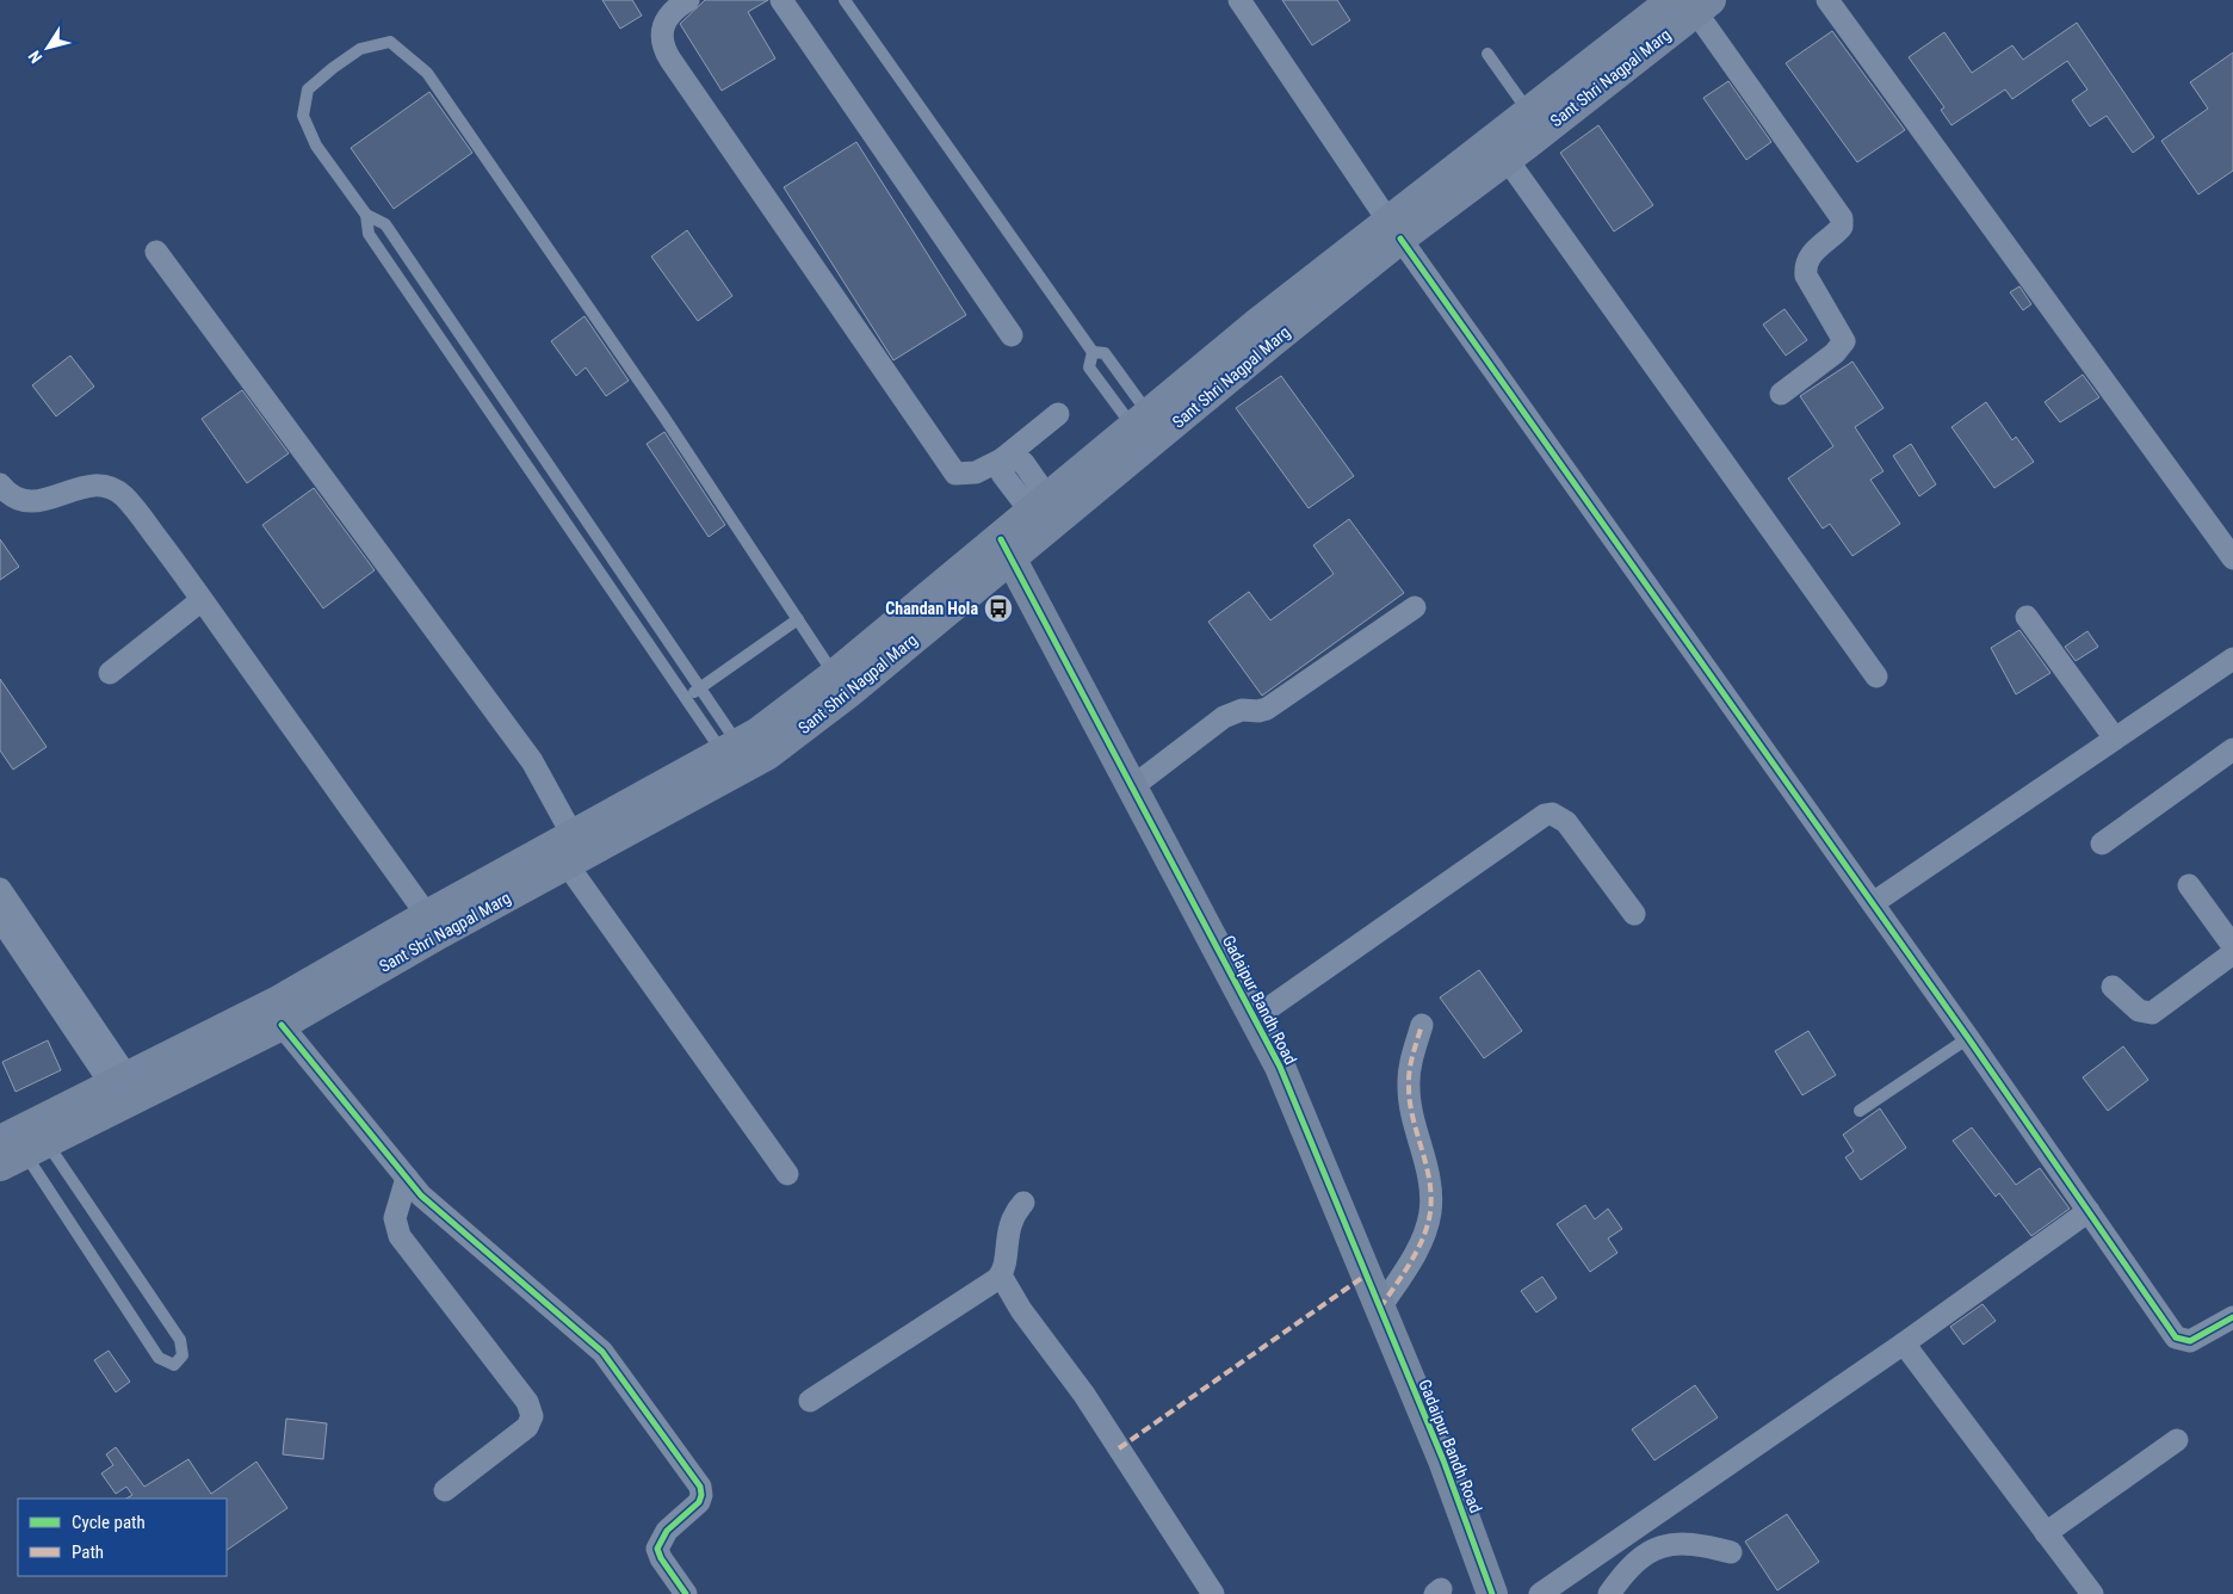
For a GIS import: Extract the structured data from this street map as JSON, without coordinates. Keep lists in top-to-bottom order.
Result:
{
  "streets": {
    "main road": ["Sant Shri Nagpal Marg", "Gadaipur Bandh Road"]
  },
  "crossings": [
    ["Sant Shri Nagpal Marg", "Gadaipur Bandh Road"]
  ],
  "places": {
    "bus stop": ["Chandan Hola"]
  },
  "legend": ["Cycle path", "Path"],
  "north": "bottom left"
}
